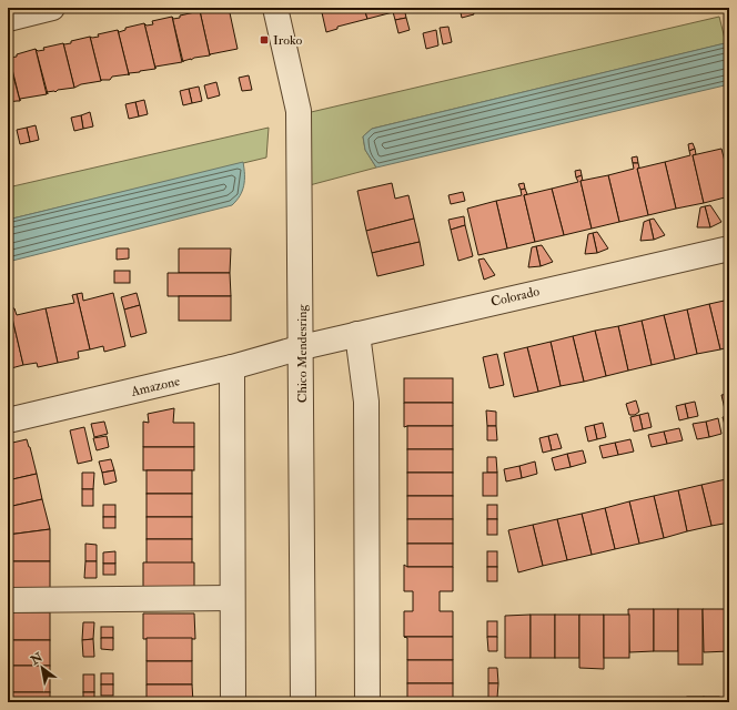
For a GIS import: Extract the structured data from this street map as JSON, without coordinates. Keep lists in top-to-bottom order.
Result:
{
  "streets": {
    "street": ["Colorado", "Chico Mendesring", "Amazone"]
  },
  "crossings": [
    ["Colorado", "Chico Mendesring"],
    ["Colorado", "Amazone"],
    ["Chico Mendesring", "Amazone"]
  ],
  "places": {
    "transit": ["Iroko"]
  },
  "north": "top left"
}
